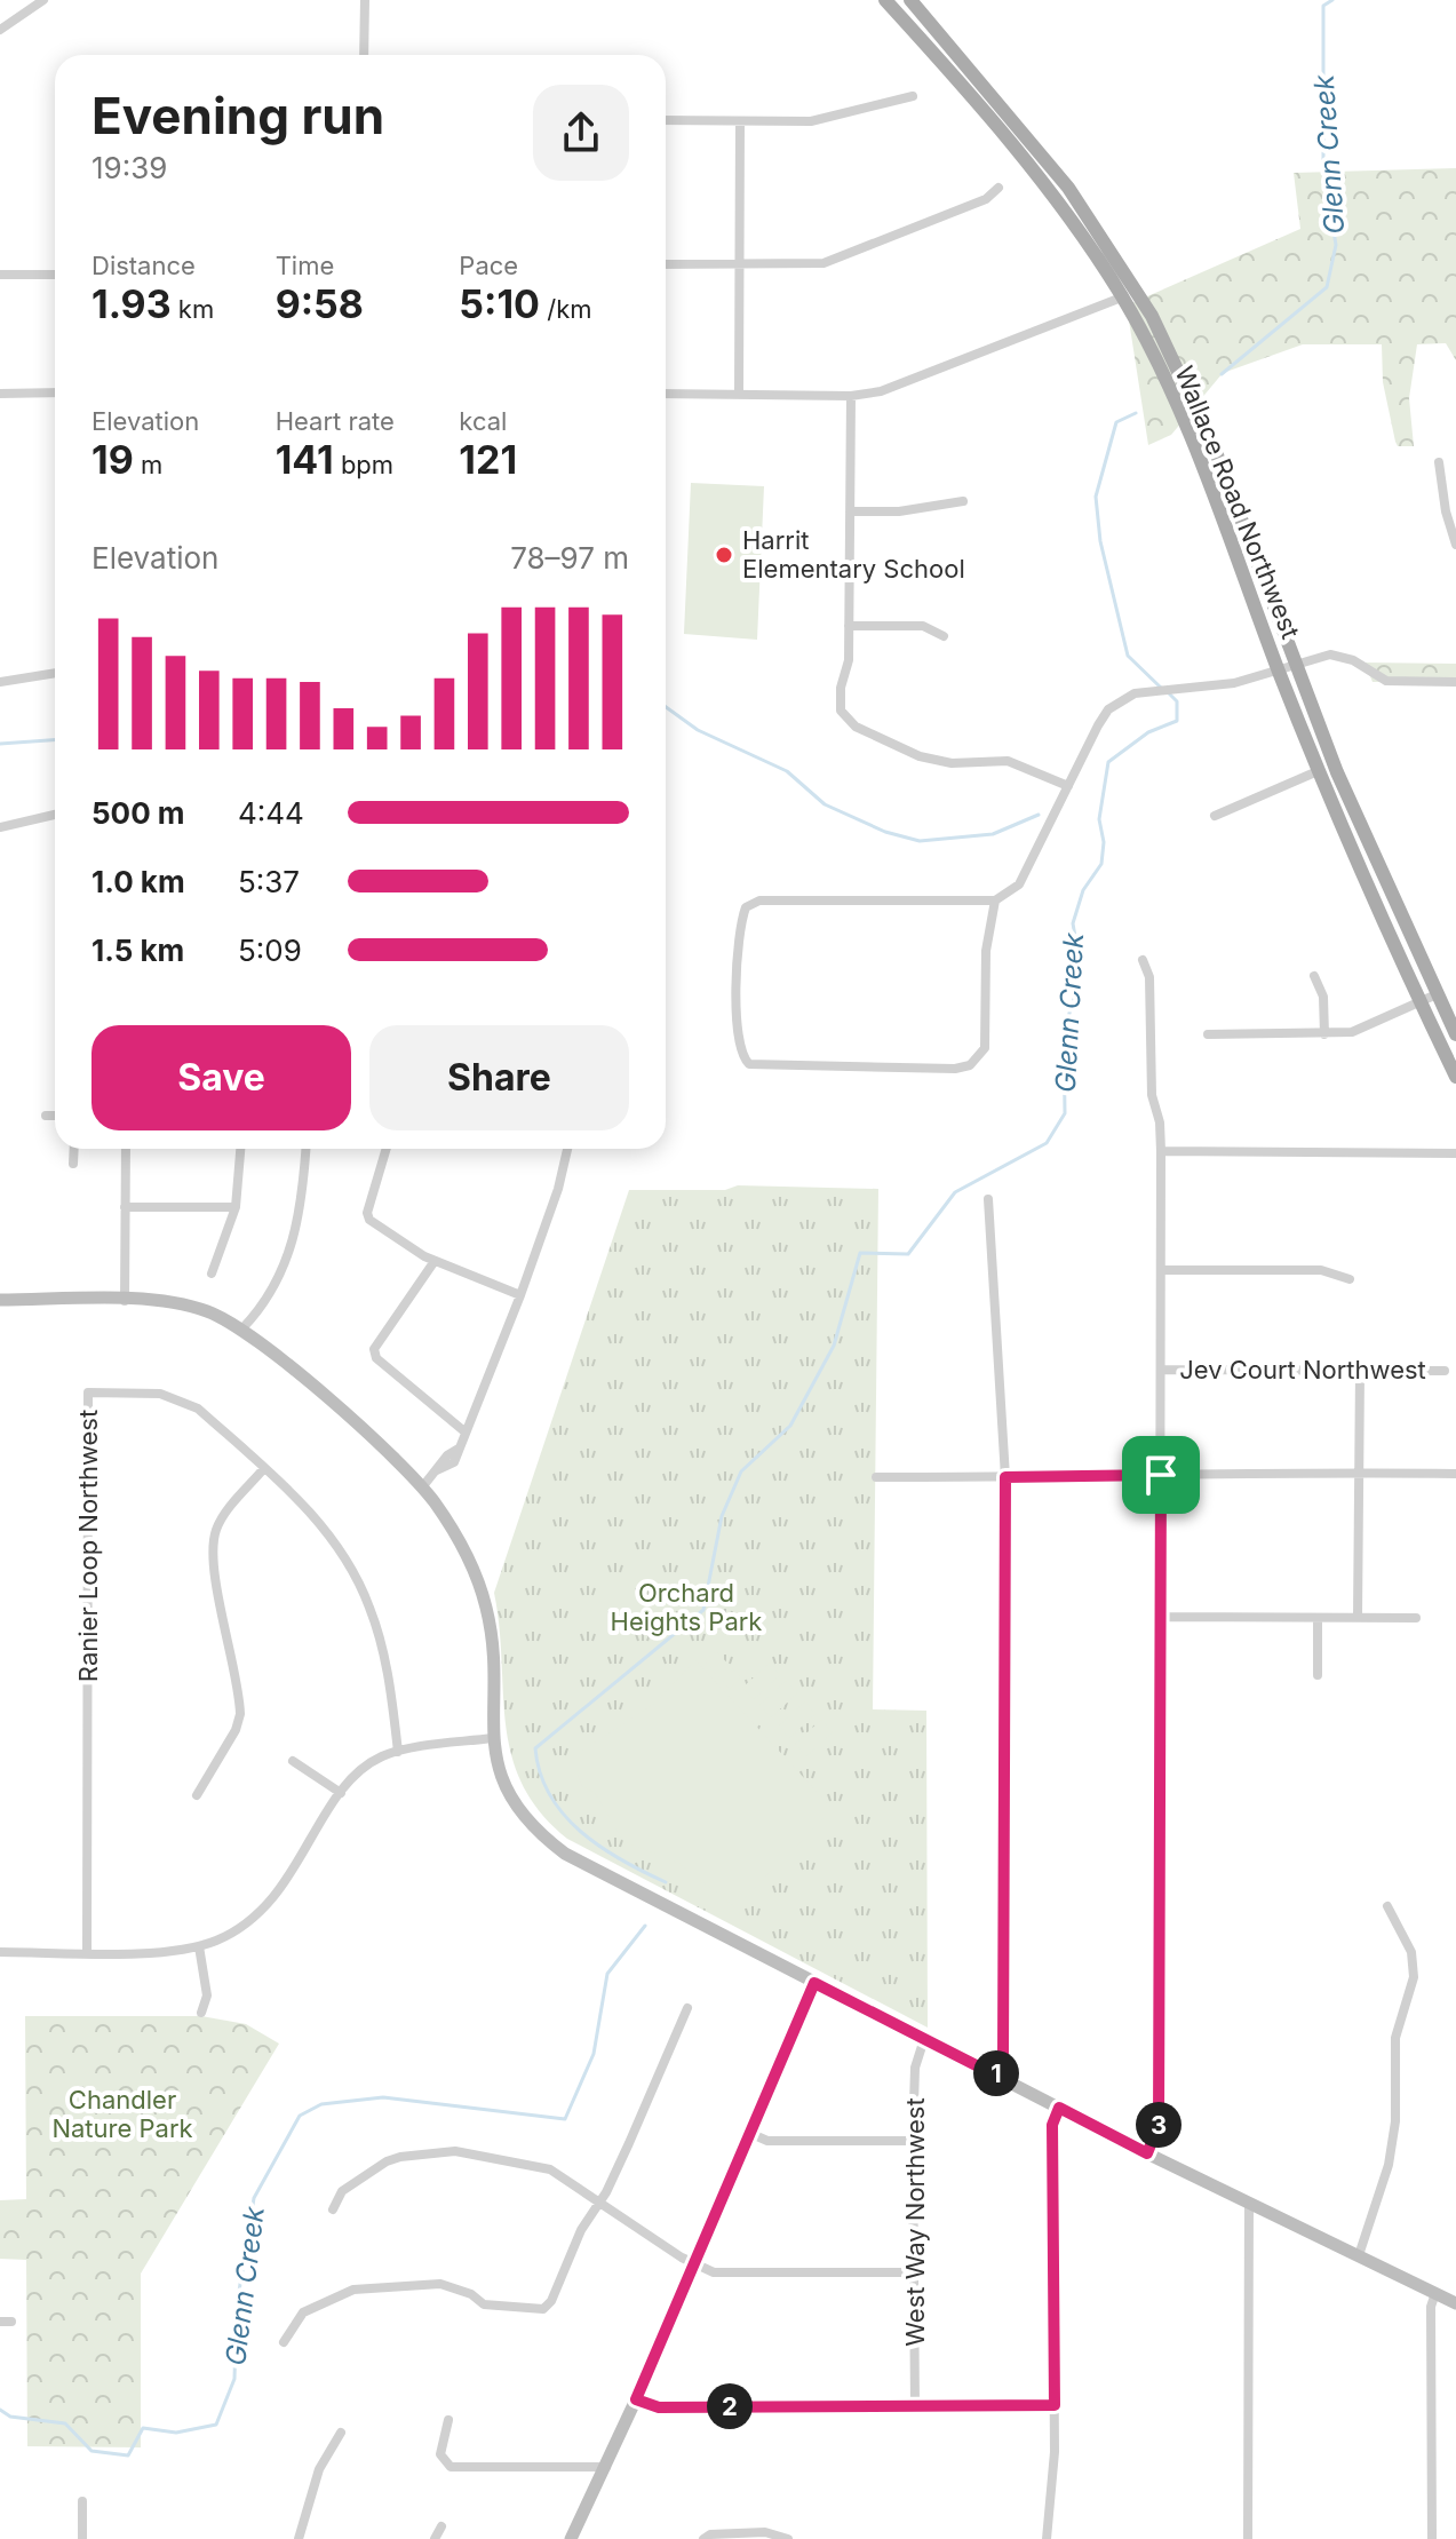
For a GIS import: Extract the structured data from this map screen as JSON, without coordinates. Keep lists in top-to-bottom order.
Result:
{
  "streets": {
    "main road": ["Wallace Road Northwest"],
    "street": ["Jev Court Northwest", "Ranier Loop Northwest", "West Way Northwest"]
  },
  "water": ["Glenn Creek"],
  "parks": ["Orchard Heights Park", "Chandler Nature Park"],
  "places": ["Harrit Elementary School"],
  "page": {
    "heading": ["Evening run", "19:39"],
    "stats": [
      ["Distance", "1.93 km"],
      ["Time", "9:58"],
      ["Pace", "5:10 /km"],
      ["Elevation", "19 m"],
      ["Heart rate", "141 bpm"],
      ["kcal", "121"]
    ],
    "chart": ["Elevation", "78–97 m"],
    "list": [
      {
        "name": "500 m",
        "note": "4:44"
      },
      {
        "name": "1.0 km",
        "note": "5:37"
      },
      {
        "name": "1.5 km",
        "note": "5:09"
      }
    ],
    "buttons": ["Save", "Share"],
    "pins": ["1", "3", "2"]
  }
}
